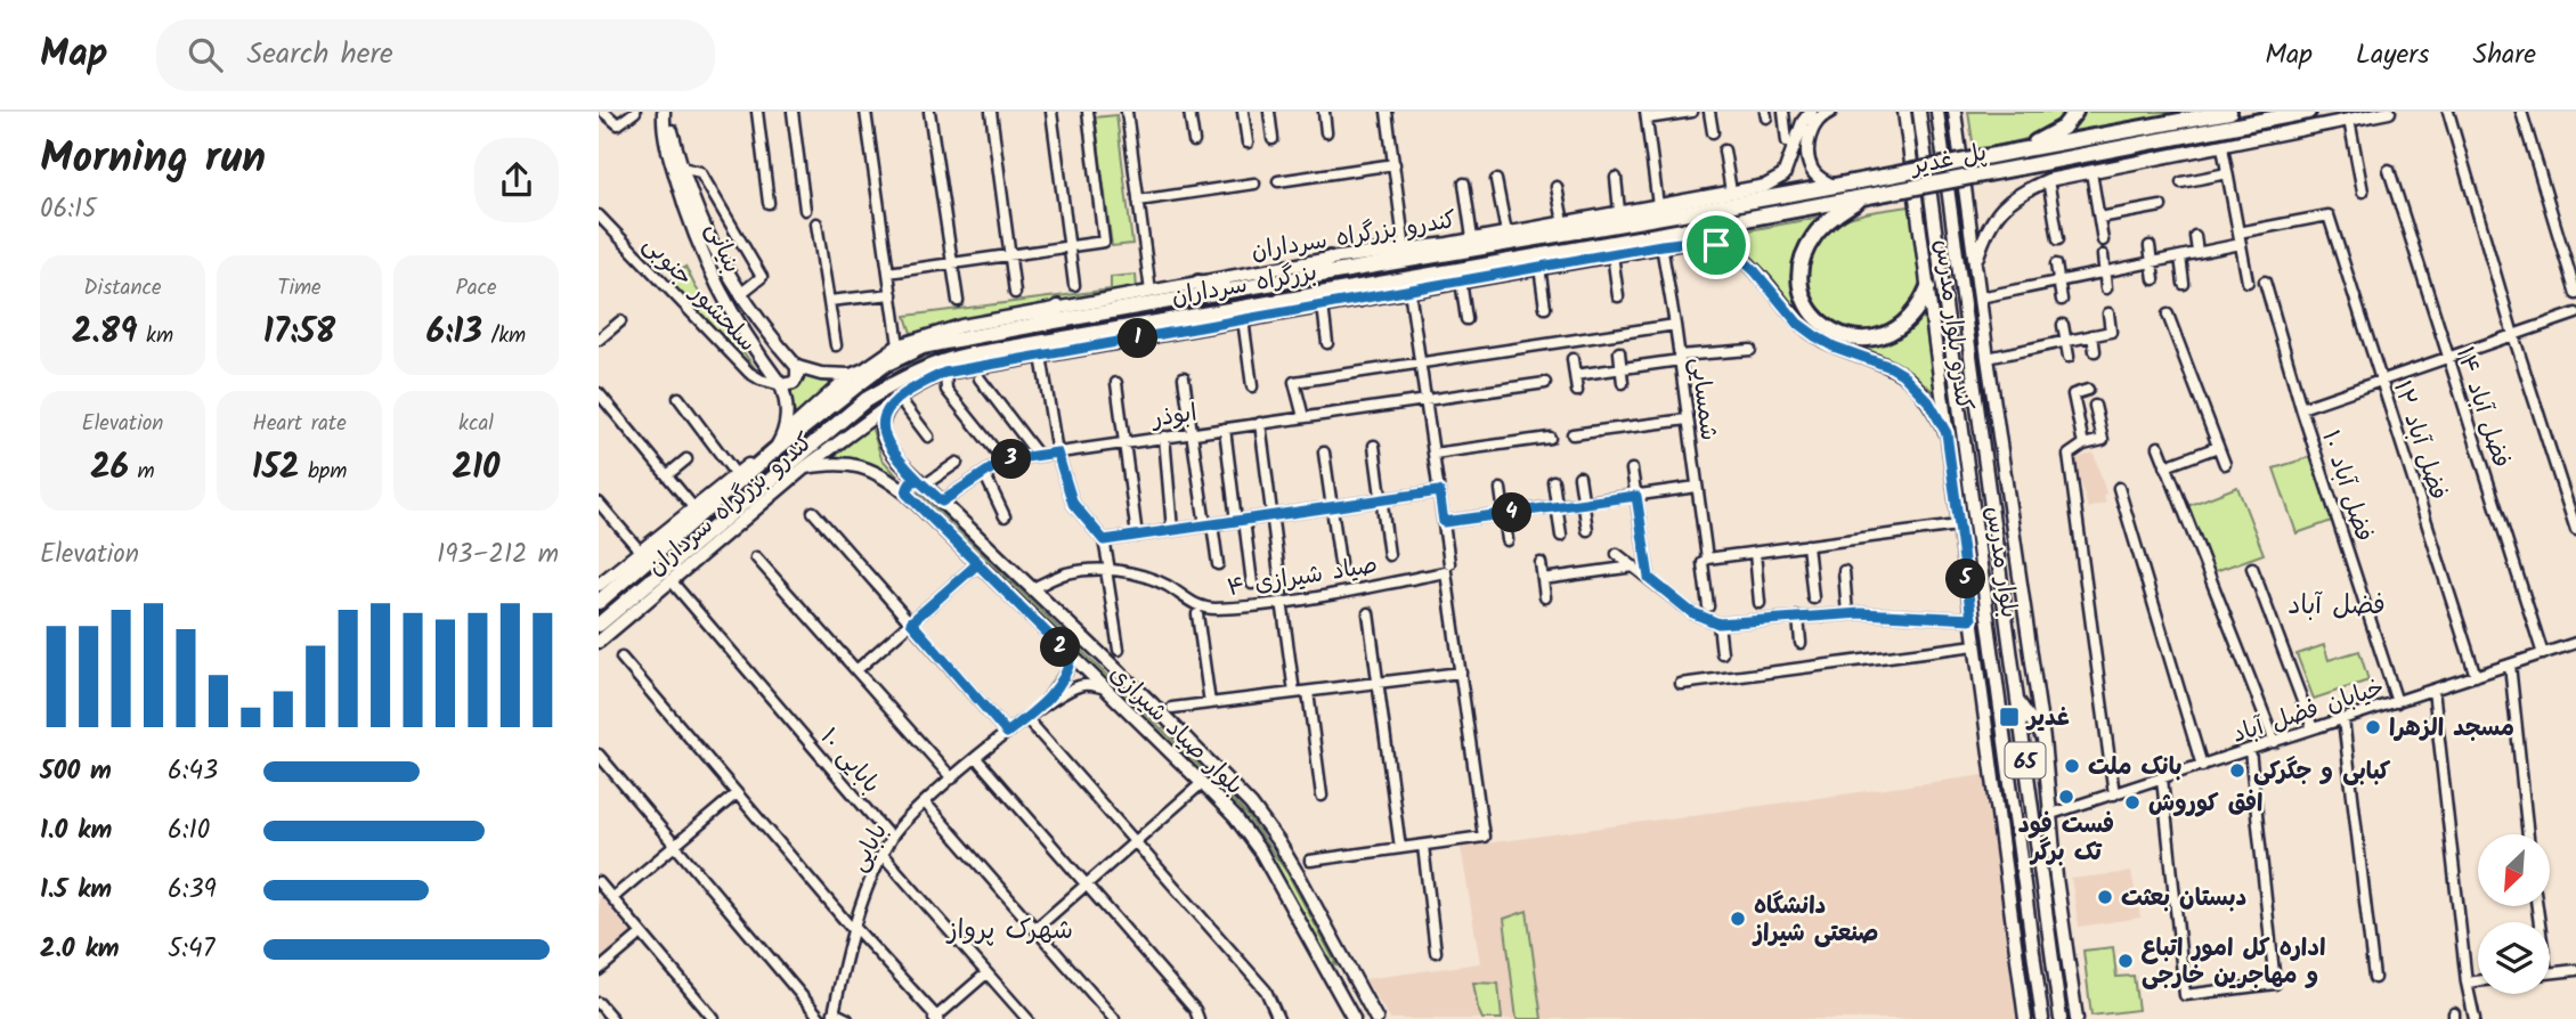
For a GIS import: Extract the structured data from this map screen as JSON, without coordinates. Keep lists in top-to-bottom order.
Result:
{
  "streets": {
    "highway": ["پل غدیر", "بزرگراه سرداران"],
    "main road": [
      "کندرو بزرگراه سرداران",
      "بنیانی",
      "کندرو بلوار مدرس",
      "بلوار مدرس",
      "بلوار صیاد شیرازی",
      "65"
    ],
    "street": [
      "سلحشور جنوبی",
      "شمسایی",
      "فضل آباد ۱۴",
      "ابوذر",
      "فضل آباد ۱۲",
      "فضل آباد ۱۰",
      "صیاد شیرازی ۴",
      "خیابان فضل آباد",
      "بابایی ۱۰",
      "بابایی"
    ]
  },
  "crossings": [
    ["پل غدیر", "بزرگراه سرداران"],
    ["کندرو بزرگراه سرداران", "بزرگراه سرداران"],
    ["کندرو بزرگراه سرداران", "بلوار صیاد شیرازی"],
    ["کندرو بزرگراه سرداران", "بابایی ۱۰"],
    ["بنیانی", "سلحشور جنوبی"],
    ["کندرو بلوار مدرس", "خیابان فضل آباد"],
    ["فضل آباد ۱۴", "خیابان فضل آباد"],
    ["ابوذر", "بلوار صیاد شیرازی"],
    ["فضل آباد ۱۲", "خیابان فضل آباد"],
    ["فضل آباد ۱۰", "خیابان فضل آباد"],
    ["صیاد شیرازی ۴", "بلوار صیاد شیرازی"],
    ["بلوار صیاد شیرازی", "بابایی"],
    ["بابایی ۱۰", "بابایی"]
  ],
  "districts": ["فضل آباد", "شهرک پرواز"],
  "places": {
    "transit": ["غدیر"],
    "other": [
      "مسجد الزهرا",
      "بانک ملت",
      "کبابی و جگرکی",
      "فست فود تک برگر",
      "افق کوروش",
      "دبستان بعثت",
      "دانشگاه صنعتی شیراز",
      "اداره کل امور اتباع و مهاجرین خارجی"
    ]
  },
  "north": "bottom left",
  "page": {
    "header": "Map",
    "search": "Search here",
    "nav": ["Map", "Layers", "Share"],
    "heading": ["Morning run", "06:15"],
    "stats": [
      ["Distance", "2.89 km"],
      ["Time", "17:58"],
      ["Pace", "6:13 /km"],
      ["Elevation", "26 m"],
      ["Heart rate", "152 bpm"],
      ["kcal", "210"]
    ],
    "pins": [
      "1",
      "3",
      "4",
      "5",
      "2"
    ],
    "chart": ["Elevation", "193–212 m"],
    "list": [
      {
        "name": "500 m",
        "note": "6:43"
      },
      {
        "name": "1.0 km",
        "note": "6:10"
      },
      {
        "name": "1.5 km",
        "note": "6:39"
      },
      {
        "name": "2.0 km",
        "note": "5:47"
      }
    ]
  }
}
